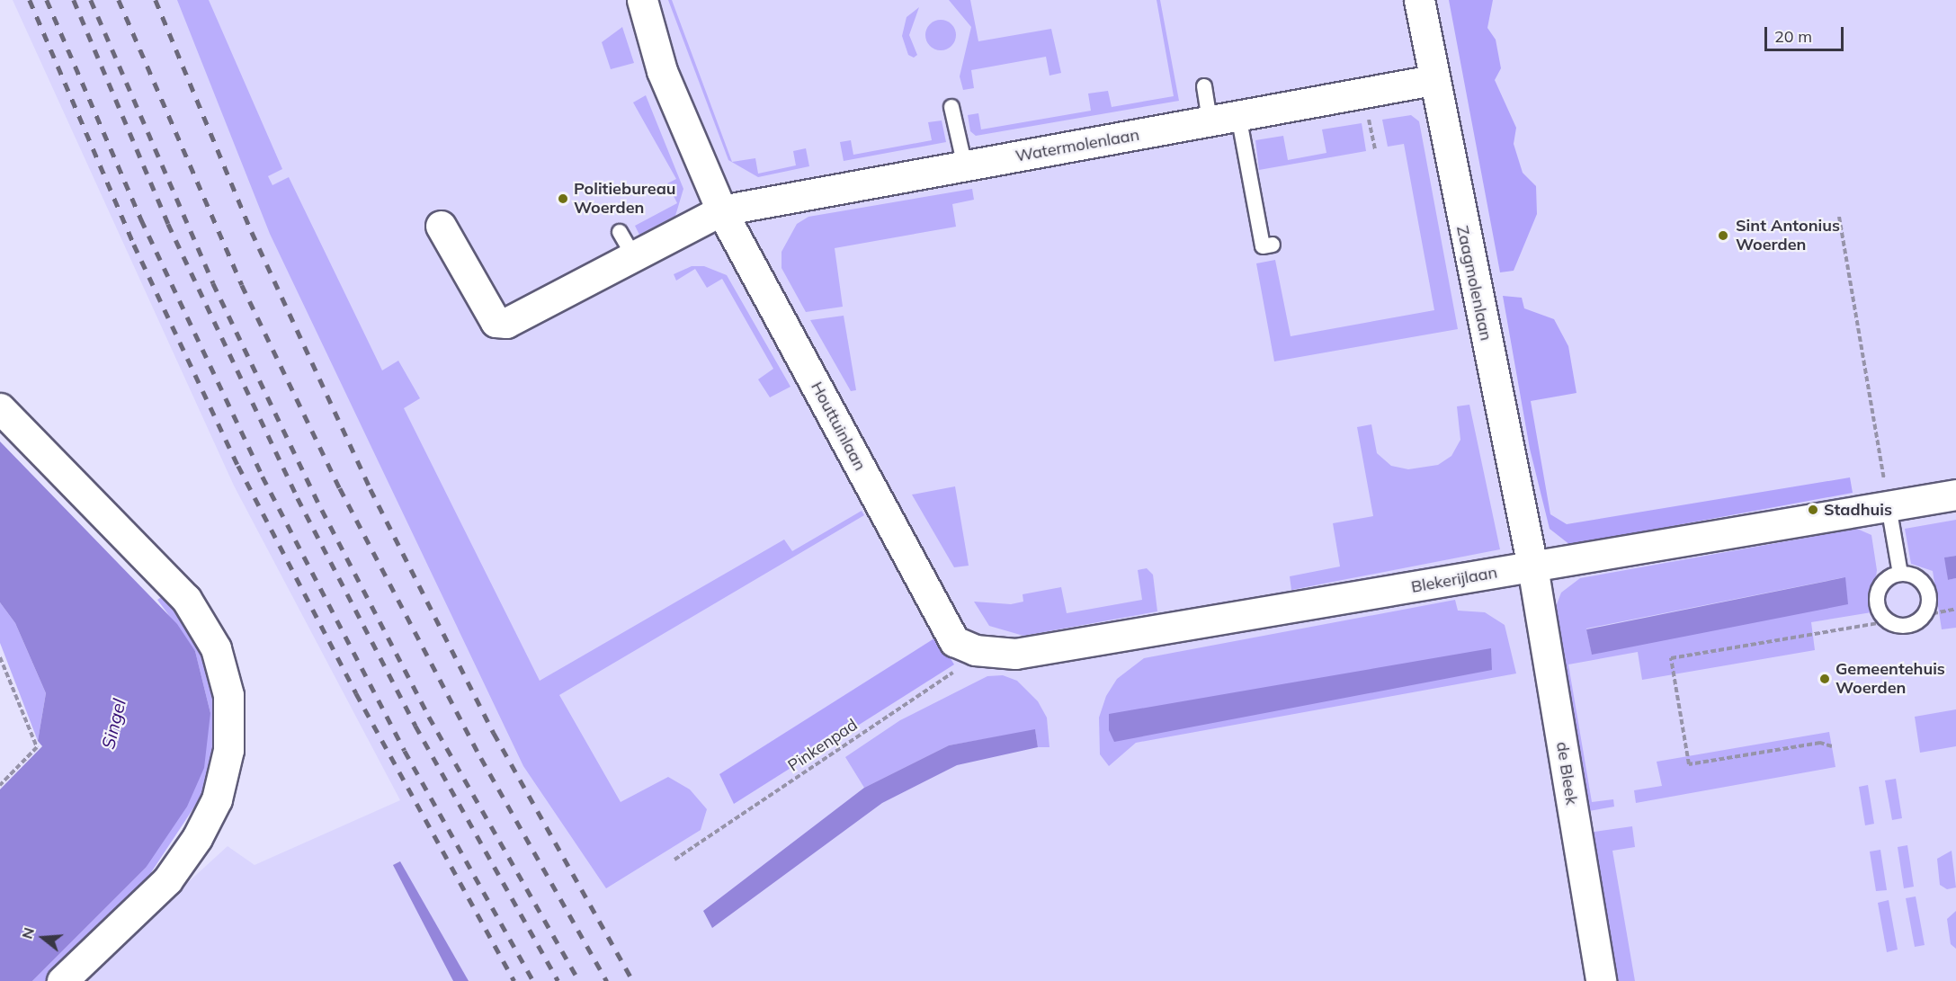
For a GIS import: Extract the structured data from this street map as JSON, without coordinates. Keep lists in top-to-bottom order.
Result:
{
  "streets": {
    "street": [
      "Watermolenlaan",
      "Zaagmolenlaan",
      "Houttuinlaan",
      "Blekerijlaan",
      "de Bleek"
    ],
    "path": ["Pinkenpad"]
  },
  "crossings": [
    ["Watermolenlaan", "Zaagmolenlaan"],
    ["Watermolenlaan", "Houttuinlaan"],
    ["Zaagmolenlaan", "Blekerijlaan"],
    ["Zaagmolenlaan", "de Bleek"],
    ["Houttuinlaan", "Blekerijlaan"],
    ["Blekerijlaan", "Pinkenpad"],
    ["Blekerijlaan", "de Bleek"]
  ],
  "water": ["Singel"],
  "places": [
    "Politiebureau Woerden",
    "Sint Antonius Woerden",
    "Stadhuis",
    "Gemeentehuis Woerden"
  ],
  "scale_bar": "20 m",
  "north": "left"
}
